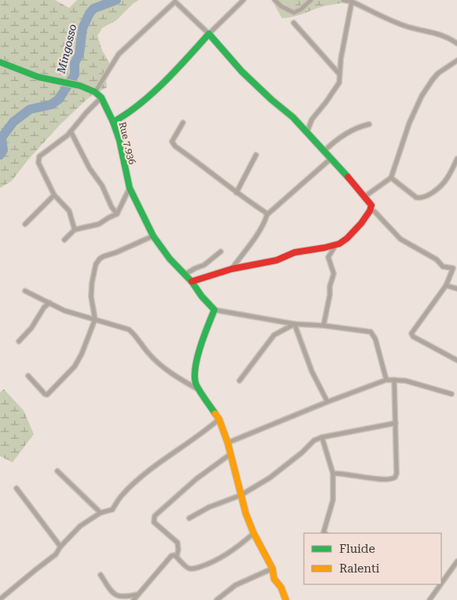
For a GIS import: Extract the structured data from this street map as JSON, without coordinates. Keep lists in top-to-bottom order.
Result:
{
  "streets": {
    "street": ["Rue 7.936"]
  },
  "water": ["Mingosso"],
  "legend": ["Fluide", "Ralenti"]
}
